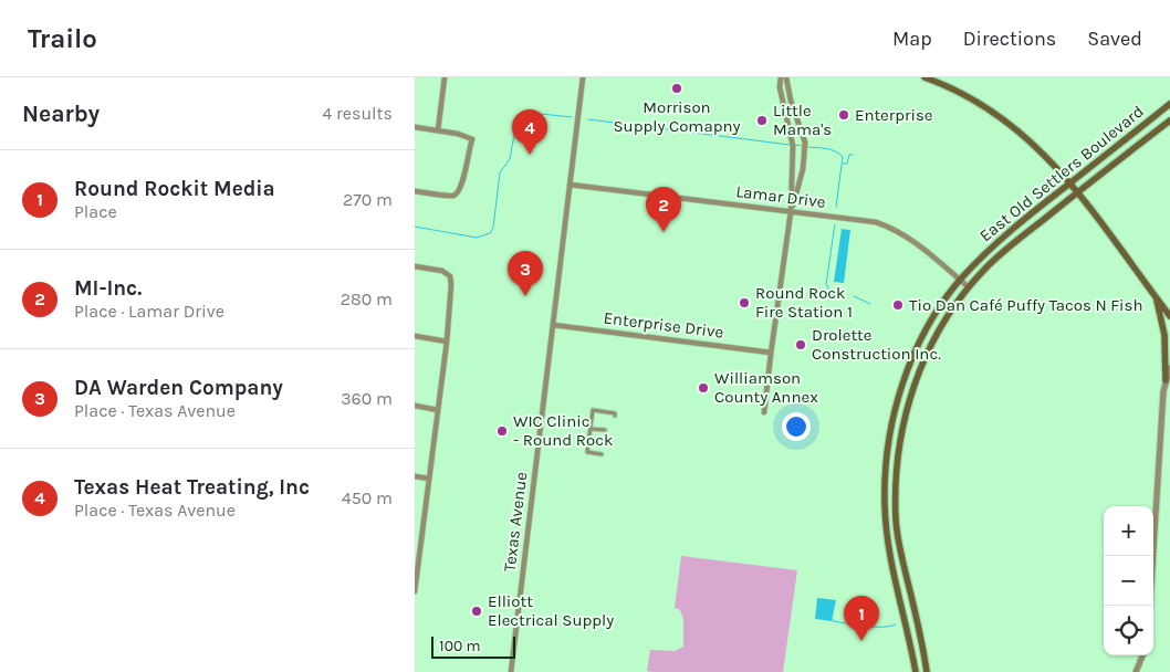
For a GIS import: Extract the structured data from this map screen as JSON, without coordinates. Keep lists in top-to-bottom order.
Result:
{
  "streets": {
    "main road": ["East Old Settlers Boulevard"],
    "street": ["Lamar Drive", "Enterprise Drive", "Texas Avenue"]
  },
  "crossings": [
    ["East Old Settlers Boulevard", "Lamar Drive"],
    ["Lamar Drive", "Texas Avenue"],
    ["Enterprise Drive", "Texas Avenue"]
  ],
  "places": [
    "Morrison Supply Comapny",
    "Enterprise",
    "Little Mama's",
    "Round Rock Fire Station 1",
    "Tio Dan Café Puffy Tacos N Fish",
    "Drolette Construction Inc.",
    "Williamson County Annex",
    "WIC Clinic - Round Rock",
    "Elliott Electrical Supply"
  ],
  "scale_bar": "100 m",
  "page": {
    "header": "Trailo",
    "nav": ["Map", "Directions", "Saved"],
    "heading": ["Nearby", "4 results"],
    "pins": [
      "4",
      "2",
      "3",
      "1"
    ],
    "list": [
      {
        "mark": "1",
        "name": "Round Rockit Media",
        "note": "Place",
        "value": "270 m"
      },
      {
        "mark": "2",
        "name": "MI-Inc.",
        "note": "Place · Lamar Drive",
        "value": "280 m"
      },
      {
        "mark": "3",
        "name": "DA Warden Company",
        "note": "Place · Texas Avenue",
        "value": "360 m"
      },
      {
        "mark": "4",
        "name": "Texas Heat Treating, Inc",
        "note": "Place · Texas Avenue",
        "value": "450 m"
      }
    ],
    "map_buttons": ["+", "−"],
    "scale": "100 m"
  }
}
